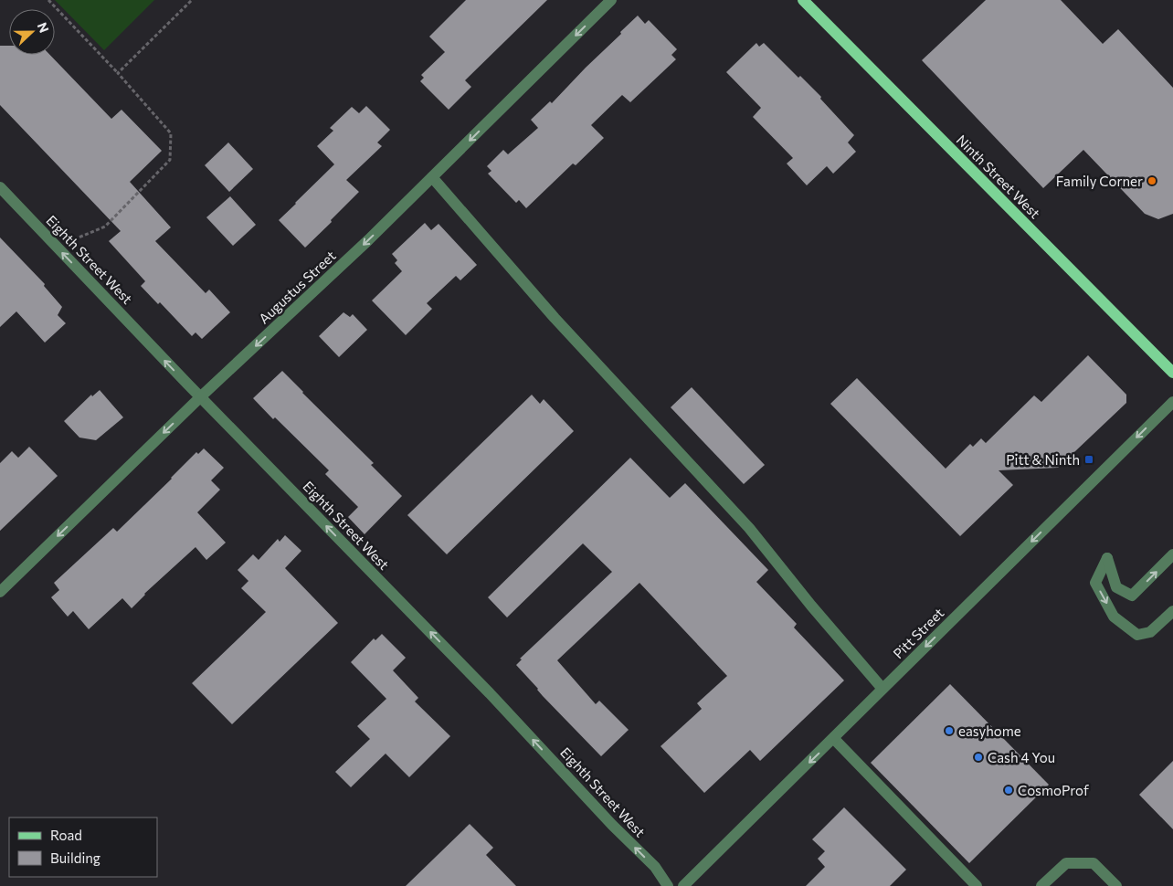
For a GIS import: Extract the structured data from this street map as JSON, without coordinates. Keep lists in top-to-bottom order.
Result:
{
  "streets": {
    "main road": ["Ninth Street West"],
    "street": ["Eighth Street West", "Augustus Street", "Pitt Street"]
  },
  "crossings": [
    ["Eighth Street West", "Augustus Street"]
  ],
  "one_way": ["Eighth Street West", "Augustus Street", "Pitt Street"],
  "places": {
    "other": [
      "Family Corner",
      "easyhome",
      "Cash 4 You",
      "CosmoProf"
    ],
    "transit": ["Pitt & Ninth"]
  },
  "legend": ["Road", "Building"],
  "north": "right"
}
